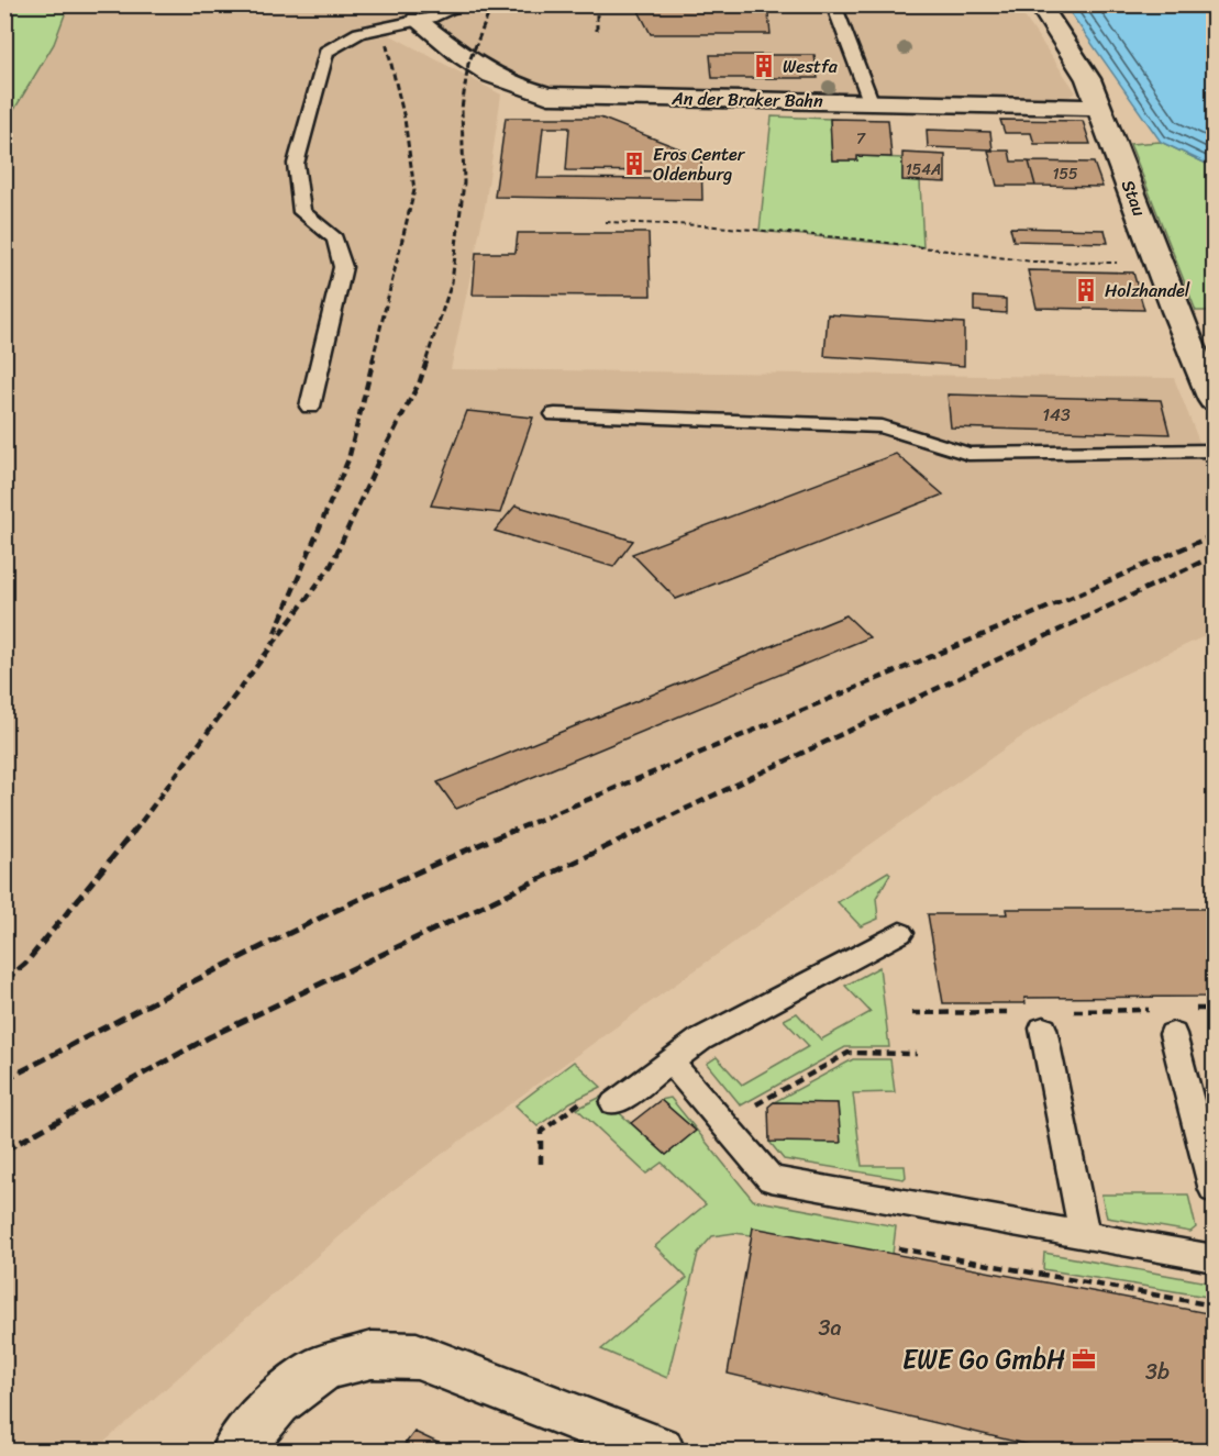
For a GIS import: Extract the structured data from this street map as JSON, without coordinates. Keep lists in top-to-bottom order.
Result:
{
  "streets": {
    "street": ["An der Braker Bahn", "Stau"]
  },
  "crossings": [
    ["An der Braker Bahn", "Stau"]
  ],
  "places": {
    "building": ["Westfa", "Eros Center Oldenburg", "Holzhandel"],
    "office": ["EWE Go GmbH"]
  },
  "house_numbers": [
    "7",
    "154A",
    "155",
    "143",
    "3a",
    "3b"
  ]
}
